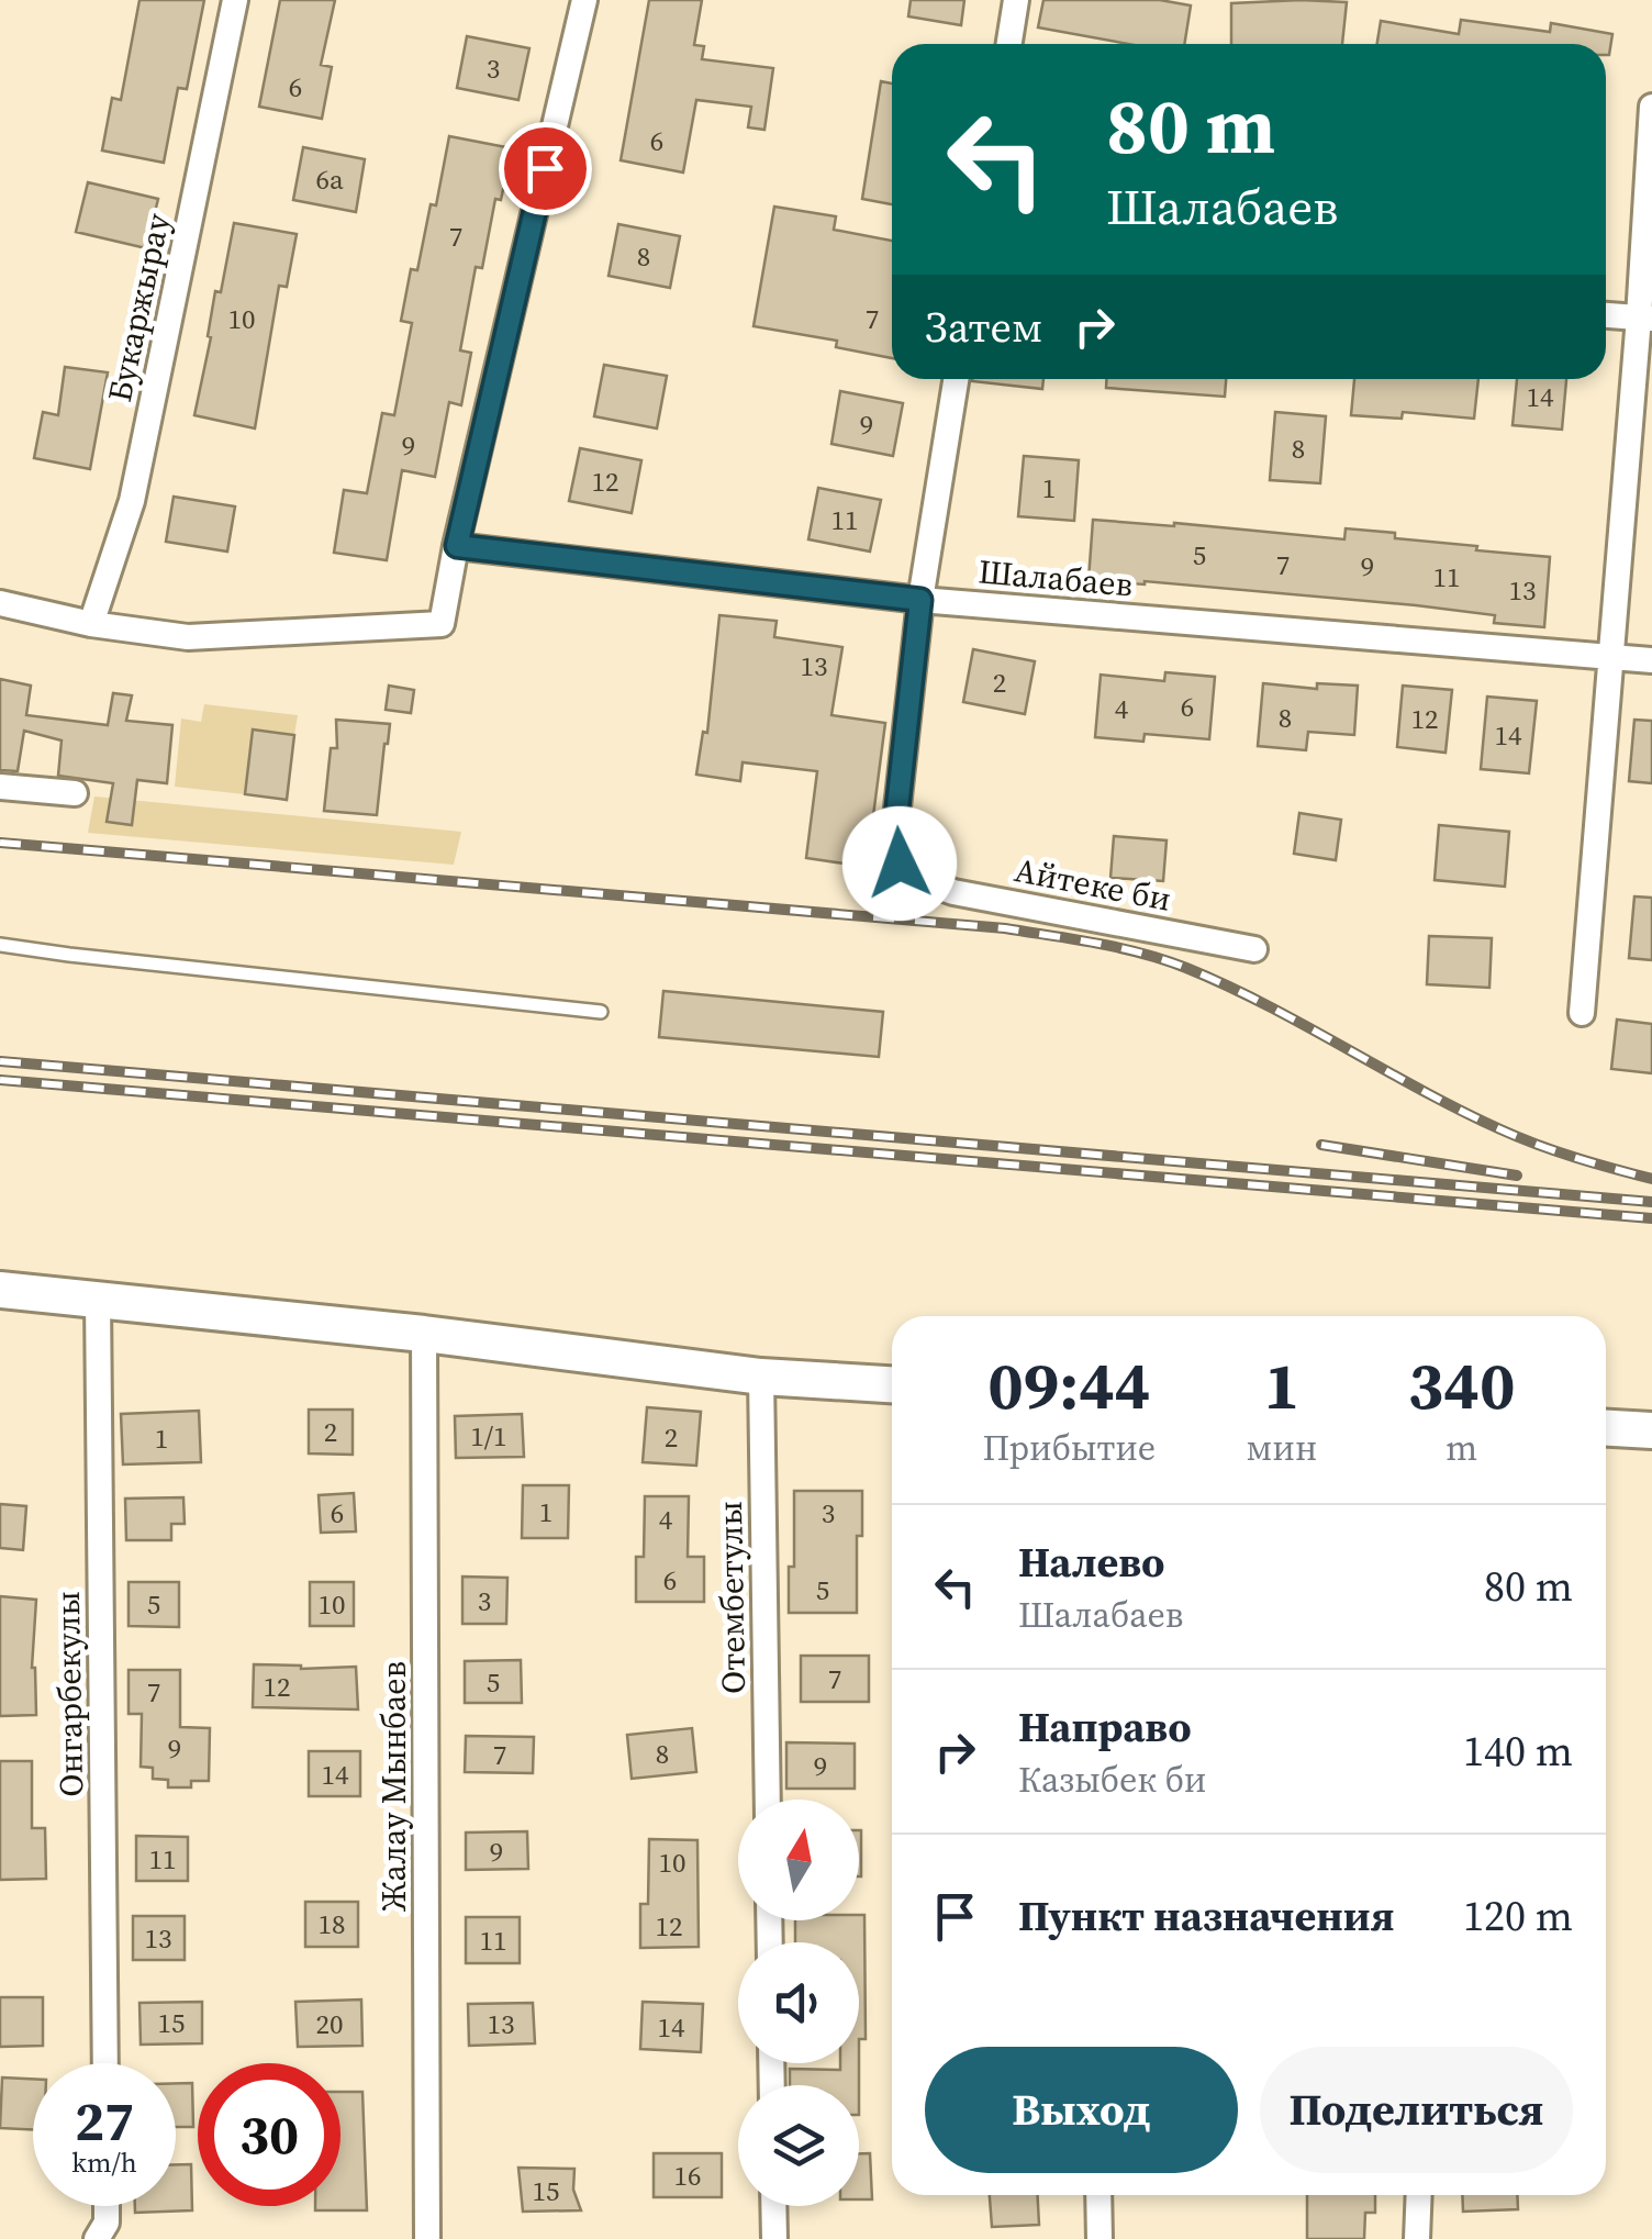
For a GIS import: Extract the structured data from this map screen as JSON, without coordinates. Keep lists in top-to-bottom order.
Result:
{
  "streets": {
    "street": [
      "Букаржырау",
      "Шалабаев",
      "Айтеке би",
      "Отембетулы",
      "Онгарбекулы",
      "Жалау Мынбаев"
    ]
  },
  "crossings": [
    ["Шалабаев", "Айтеке би"]
  ],
  "house_numbers": [
    "3",
    "6",
    "6",
    "6а",
    "7",
    "8",
    "10",
    "7",
    "14",
    "9",
    "9",
    "8",
    "12",
    "1",
    "11",
    "5",
    "7",
    "9",
    "11",
    "13",
    "13",
    "2",
    "6",
    "4",
    "8",
    "12",
    "14",
    "2",
    "1/1",
    "2",
    "1",
    "1",
    "6",
    "3",
    "4",
    "6",
    "5",
    "3",
    "5",
    "10",
    "7",
    "5",
    "12",
    "7",
    "9",
    "8",
    "7",
    "9",
    "14",
    "9",
    "11",
    "10",
    "18",
    "12",
    "13",
    "11",
    "15",
    "20",
    "13",
    "14",
    "16",
    "15"
  ],
  "north": "top",
  "page": {
    "turn": ["80 m", "Шалабаев"],
    "then": "Затем",
    "eta": [
      "09:44",
      "Прибытие",
      "1",
      "мин",
      "340",
      "m"
    ],
    "list": [
      {
        "name": "Налево",
        "note": "Шалабаев",
        "value": "80 m"
      },
      {
        "name": "Направо",
        "note": "Казыбек би",
        "value": "140 m"
      },
      {
        "name": "Пункт назначения",
        "value": "120 m"
      }
    ],
    "buttons": ["Выход", "Поделиться"],
    "speed": "27 km/h",
    "limit": "30"
  }
}
